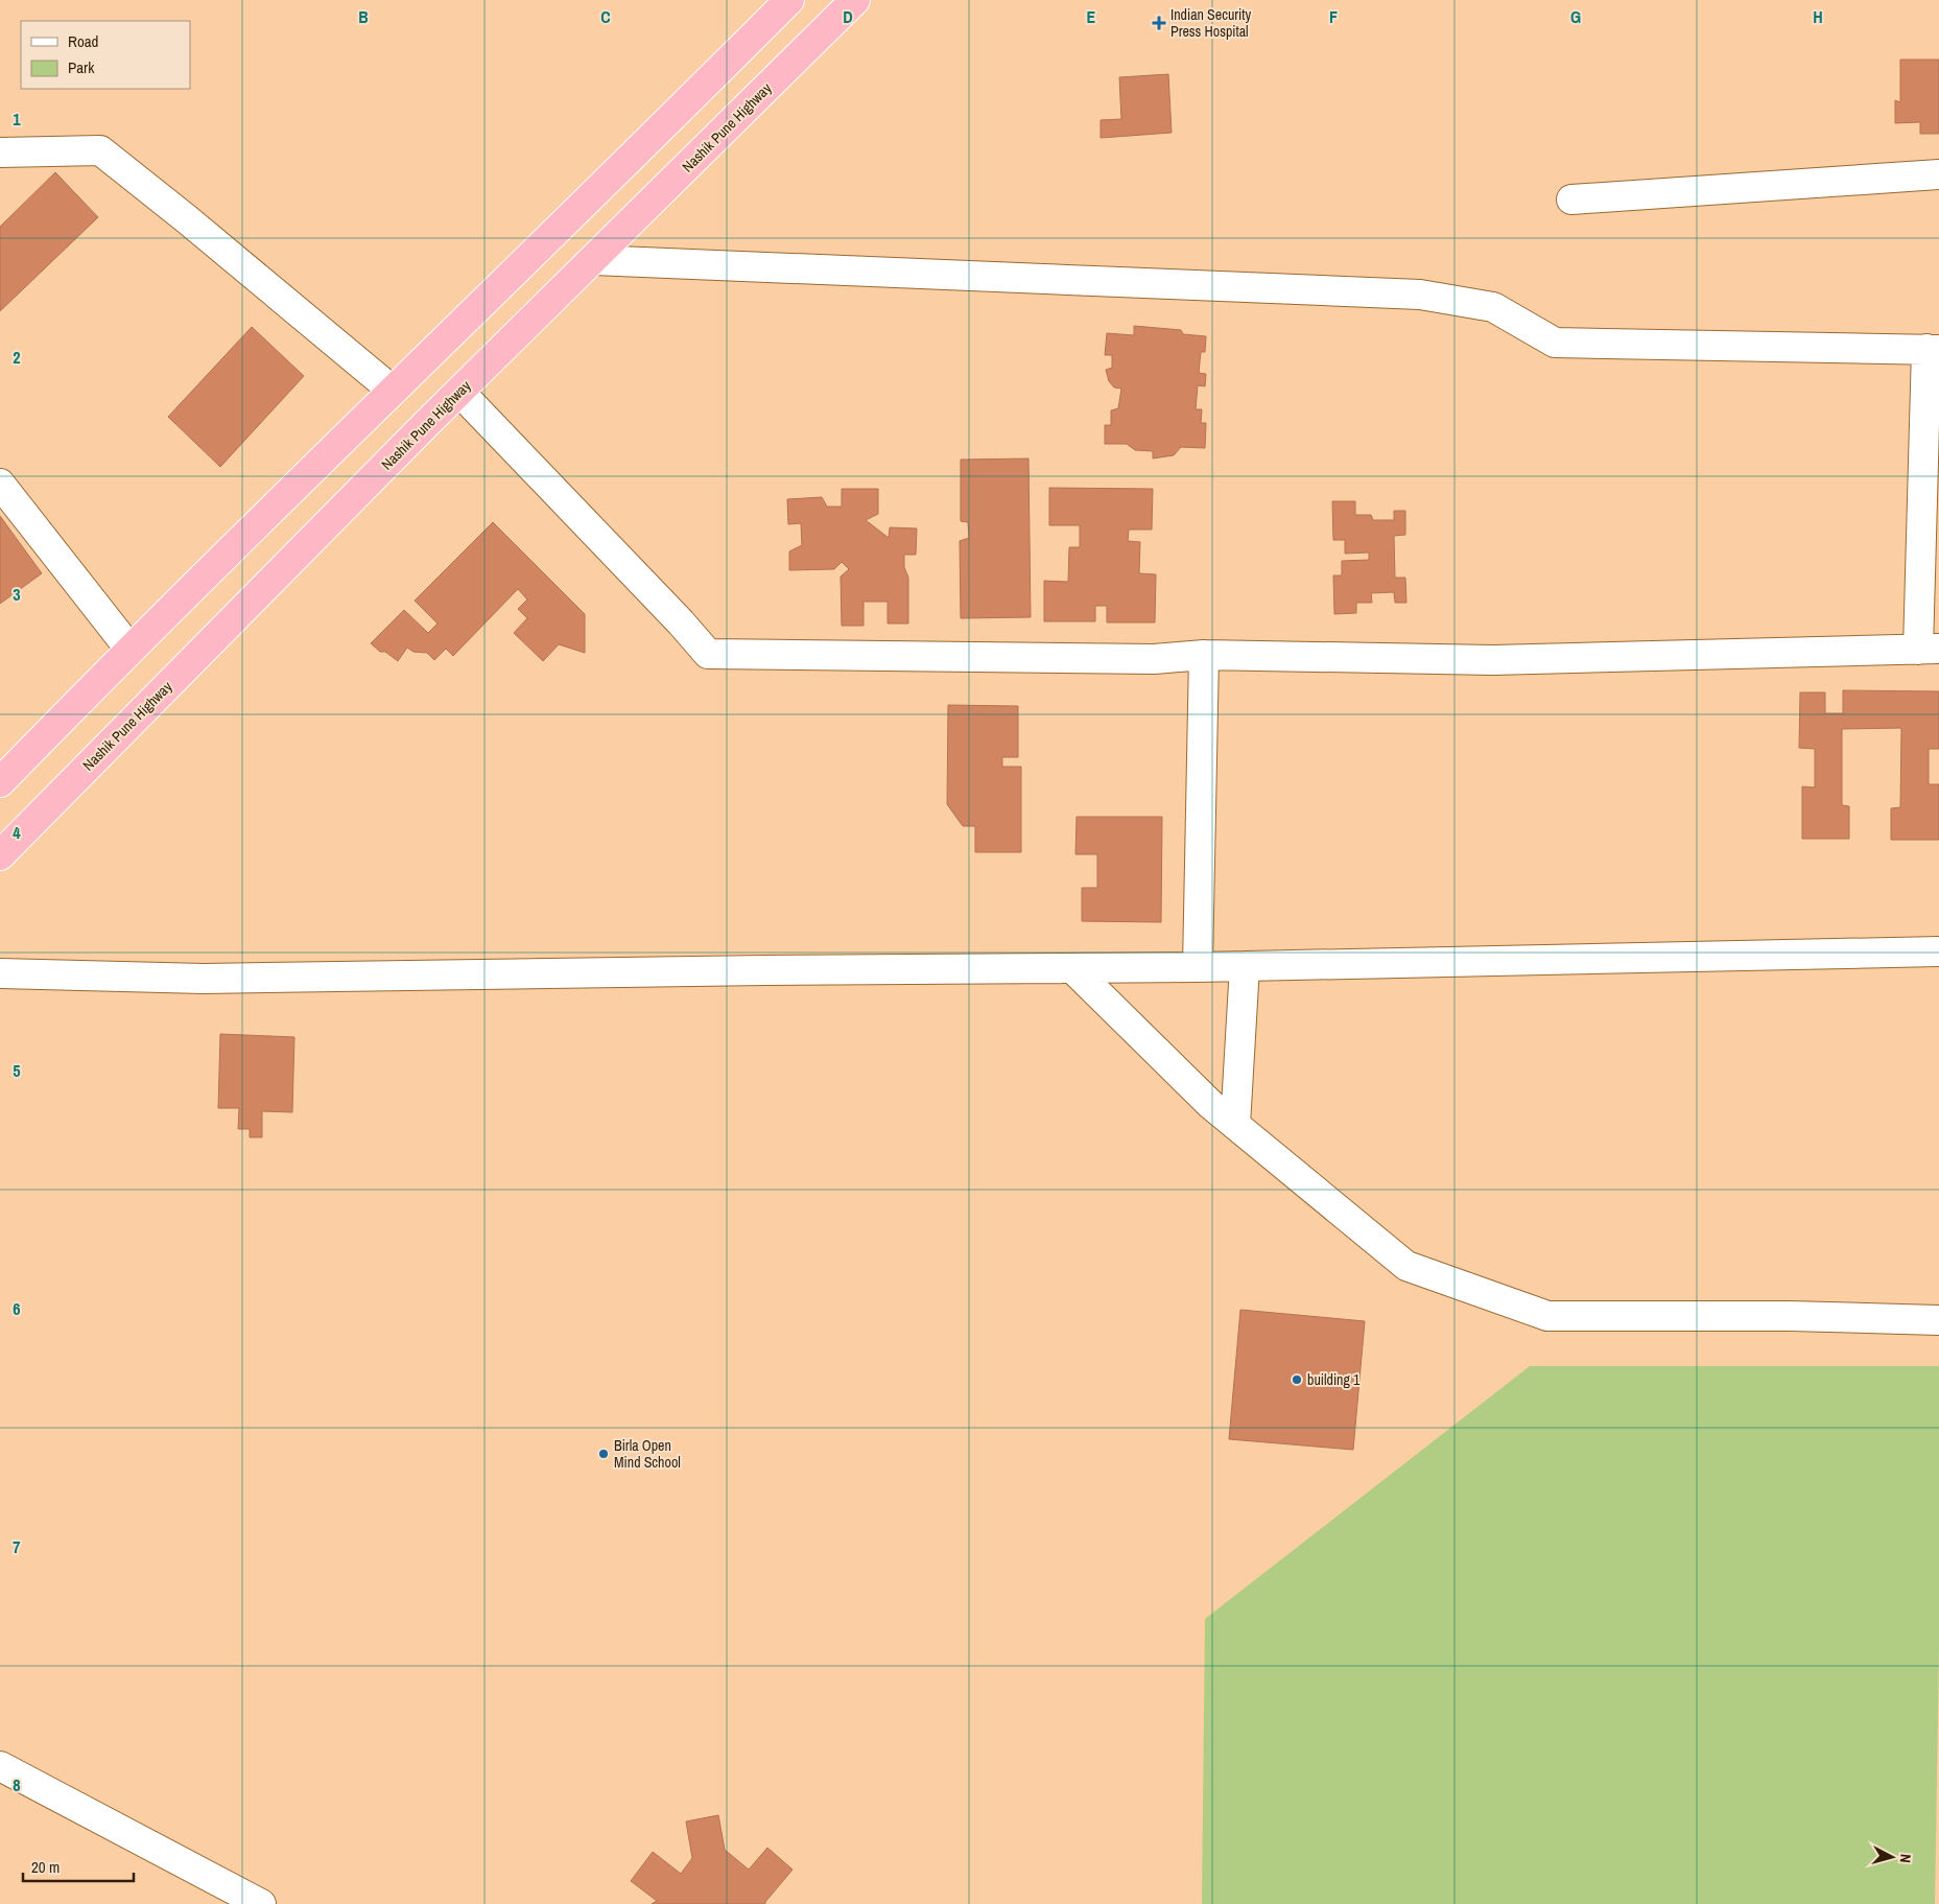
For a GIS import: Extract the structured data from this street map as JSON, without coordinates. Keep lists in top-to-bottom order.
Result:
{
  "streets": {
    "highway": ["Nashik Pune Highway"]
  },
  "places": {
    "health": ["Indian Security Press Hospital"],
    "other": ["building 1", "Birla Open Mind School"]
  },
  "legend": ["Road", "Park"],
  "scale_bar": "20 m",
  "north": "right",
  "grid": {
    "columns": [
      "B",
      "C",
      "D",
      "E",
      "F",
      "G",
      "H"
    ],
    "rows": [
      "1",
      "2",
      "3",
      "4",
      "5",
      "6",
      "7",
      "8"
    ]
  }
}
